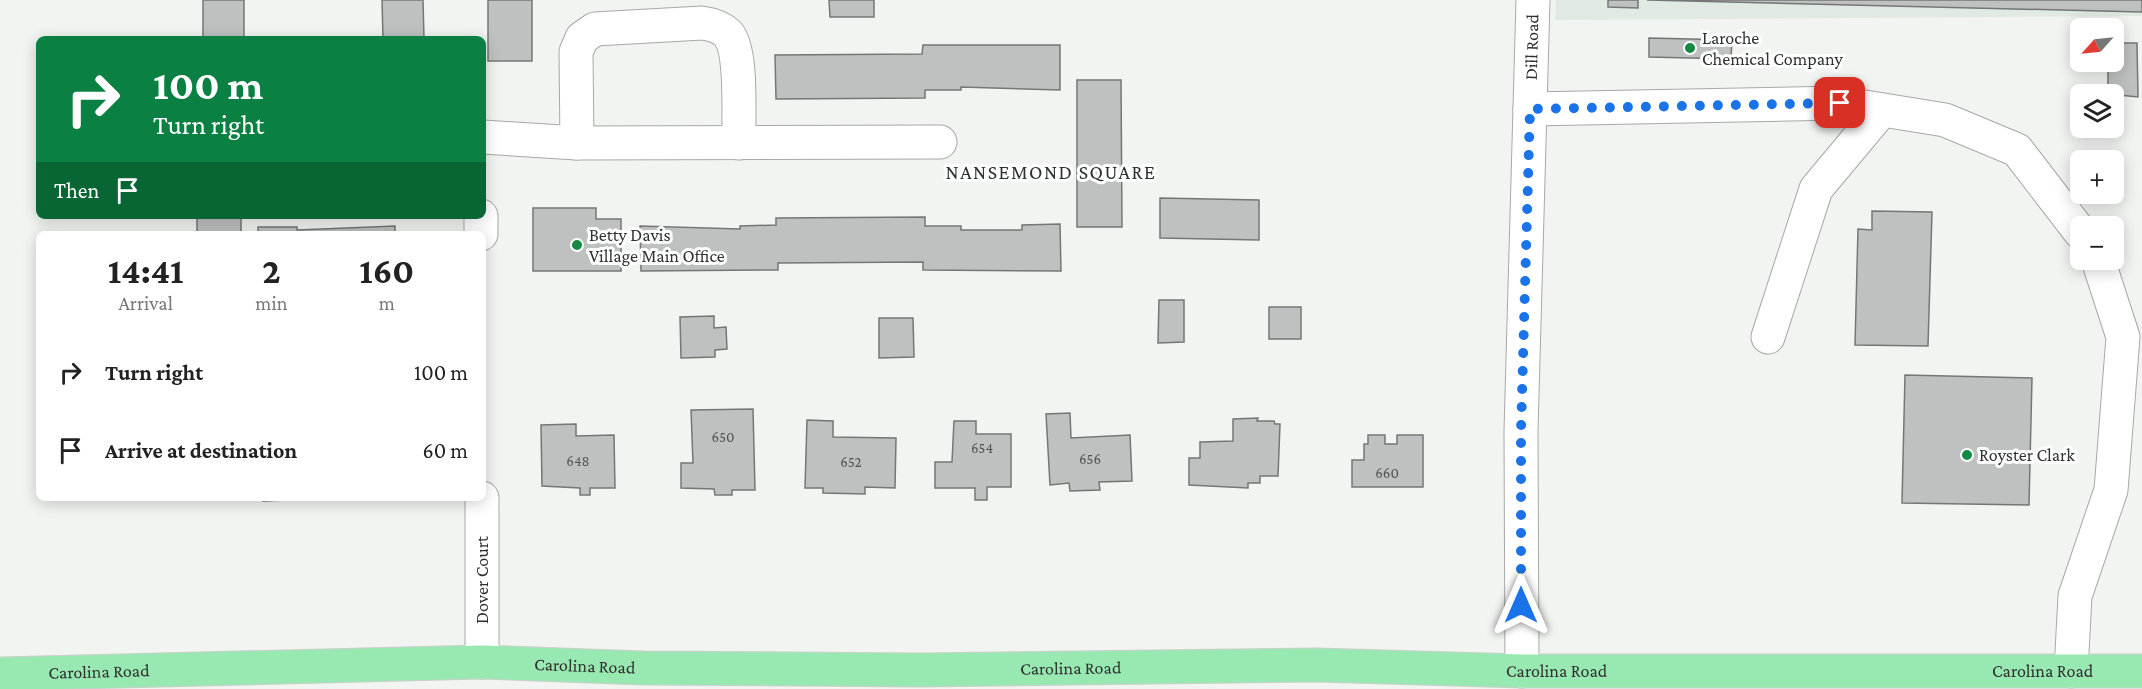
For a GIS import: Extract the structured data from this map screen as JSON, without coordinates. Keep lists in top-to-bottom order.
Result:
{
  "streets": {
    "main road": ["Carolina Road"],
    "street": ["Dill Road", "Dover Court"]
  },
  "crossings": [
    ["Dill Road", "Carolina Road"],
    ["Dover Court", "Carolina Road"]
  ],
  "districts": ["NANSEMOND SQUARE"],
  "places": ["Laroche Chemical Company", "Betty Davis Village Main Office", "Royster Clark"],
  "house_numbers": [
    "650",
    "654",
    "656",
    "648",
    "652",
    "660"
  ],
  "north": "bottom left",
  "page": {
    "map_buttons": ["+", "−"],
    "turn": ["100 m", "Turn right"],
    "then": "Then",
    "eta": [
      "14:41",
      "Arrival",
      "2",
      "min",
      "160",
      "m"
    ],
    "list": [
      {
        "name": "Turn right",
        "value": "100 m"
      },
      {
        "name": "Arrive at destination",
        "value": "60 m"
      }
    ]
  }
}
